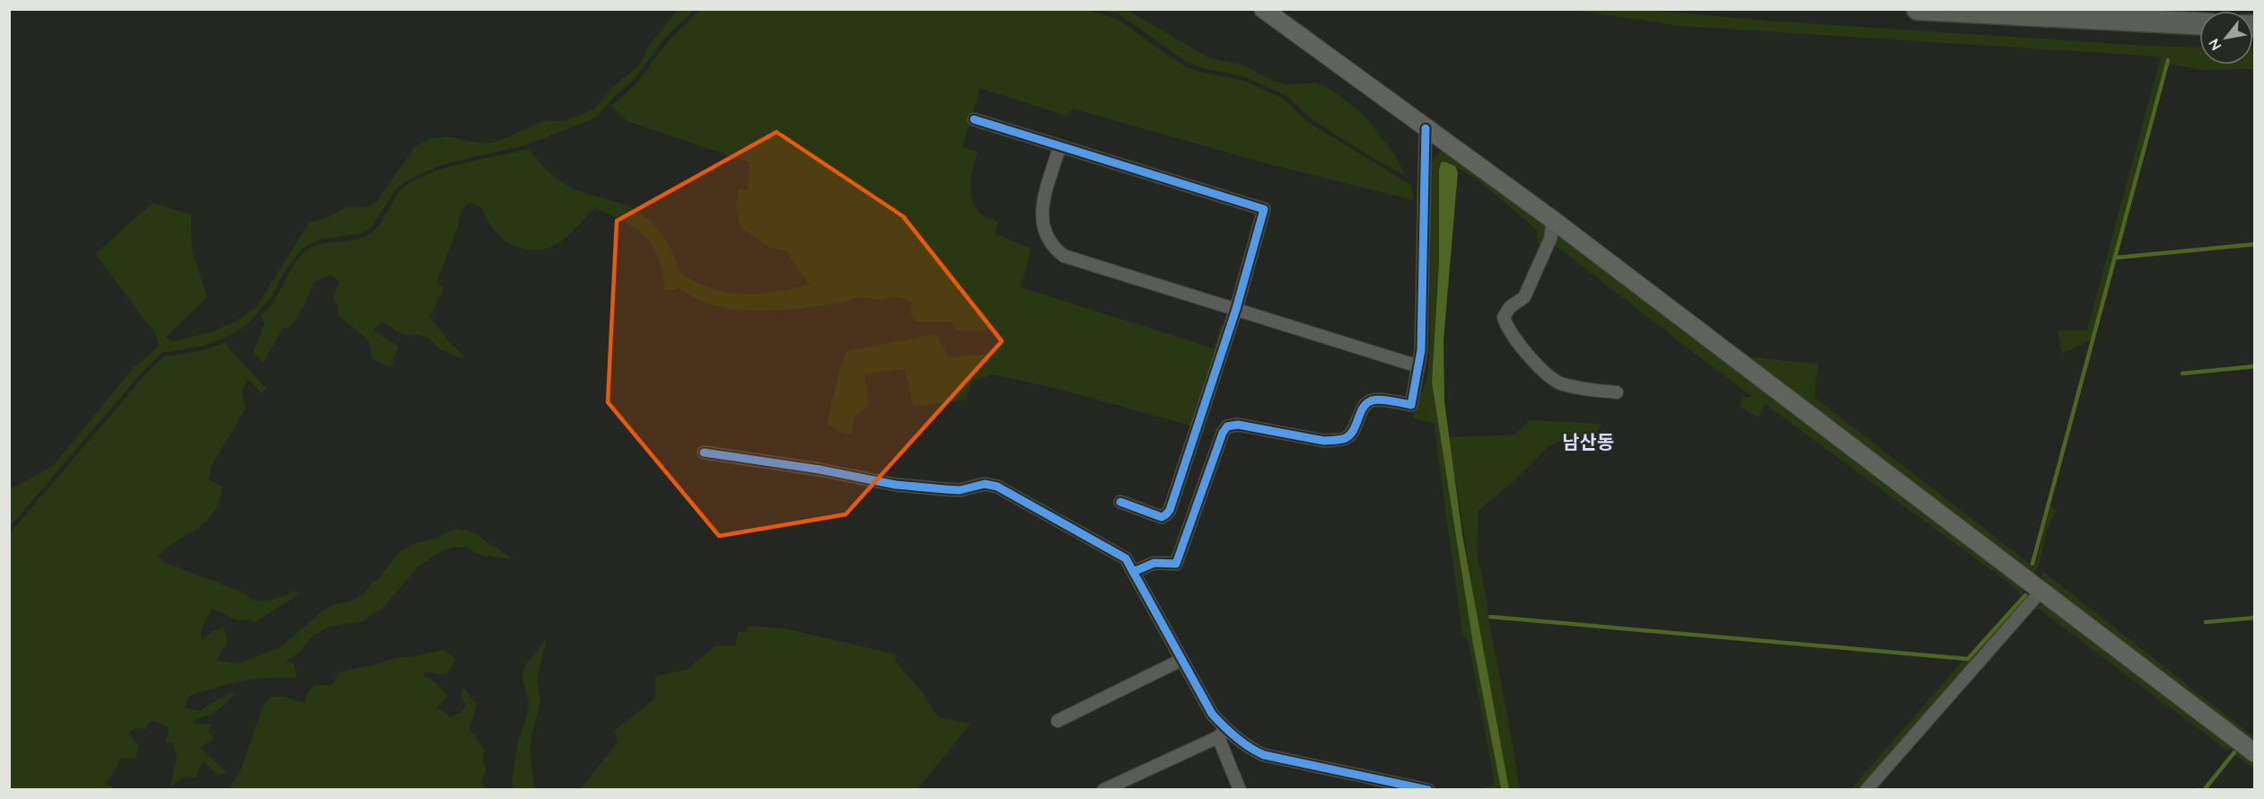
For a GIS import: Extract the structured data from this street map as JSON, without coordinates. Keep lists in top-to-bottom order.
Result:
{
  "districts": ["남산동"],
  "north": "bottom left"
}
